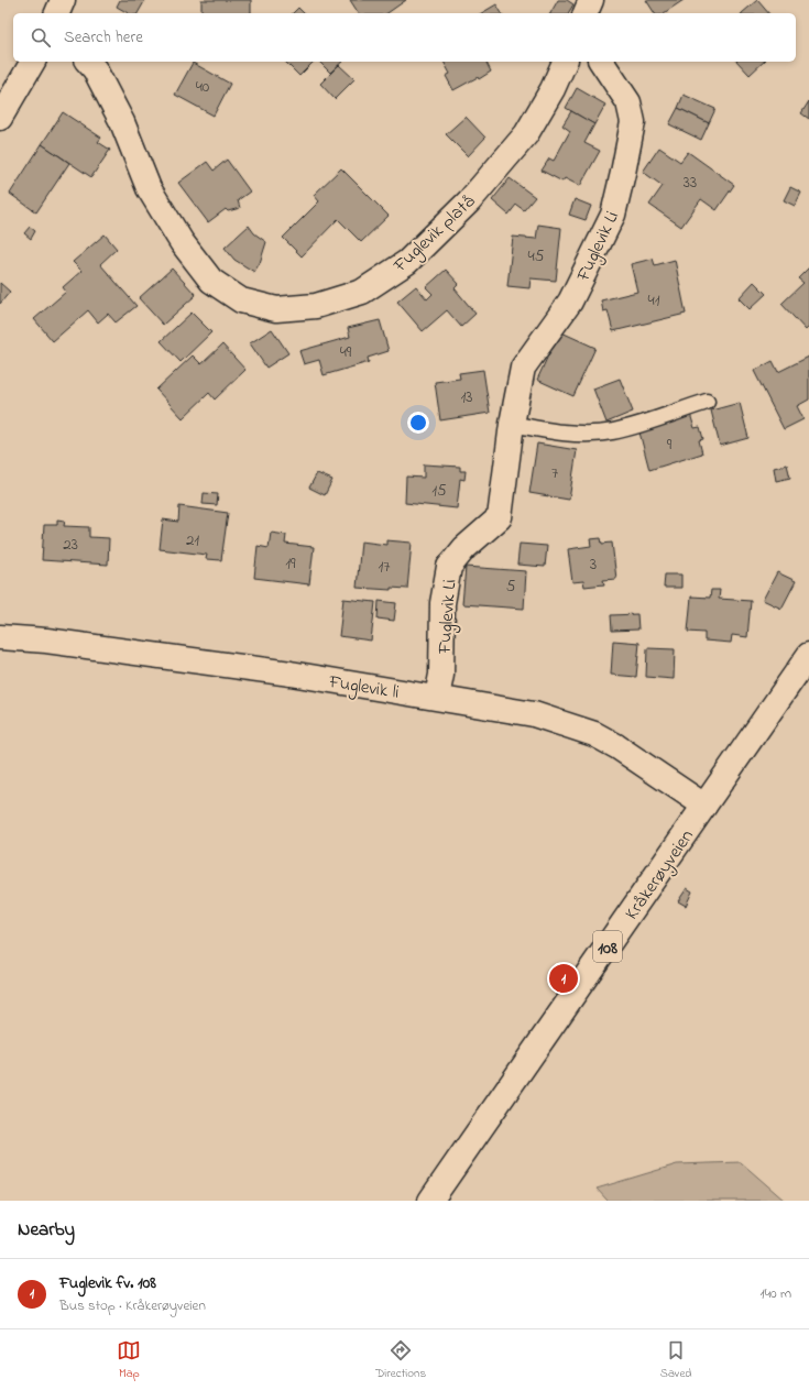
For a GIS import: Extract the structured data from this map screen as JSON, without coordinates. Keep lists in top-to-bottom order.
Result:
{
  "streets": {
    "street": [
      "Fuglevik platå",
      "Fuglevik Li",
      "Fuglevik li",
      "Kråkerøyveien",
      "108"
    ]
  },
  "crossings": [
    ["Fuglevik Li", "Fuglevik li"],
    ["Fuglevik li", "Kråkerøyveien"]
  ],
  "house_numbers": [
    "40",
    "33",
    "45",
    "41",
    "49",
    "13",
    "9",
    "7",
    "15",
    "21",
    "23",
    "19",
    "3",
    "17",
    "5"
  ],
  "page": {
    "search": "Search here",
    "pins": "1",
    "heading": "Nearby",
    "list": [
      {
        "mark": "1",
        "name": "Fuglevik fv. 108",
        "note": "Bus stop · Kråkerøyveien",
        "value": "140 m"
      }
    ],
    "nav": ["Map", "Directions", "Saved"]
  }
}
